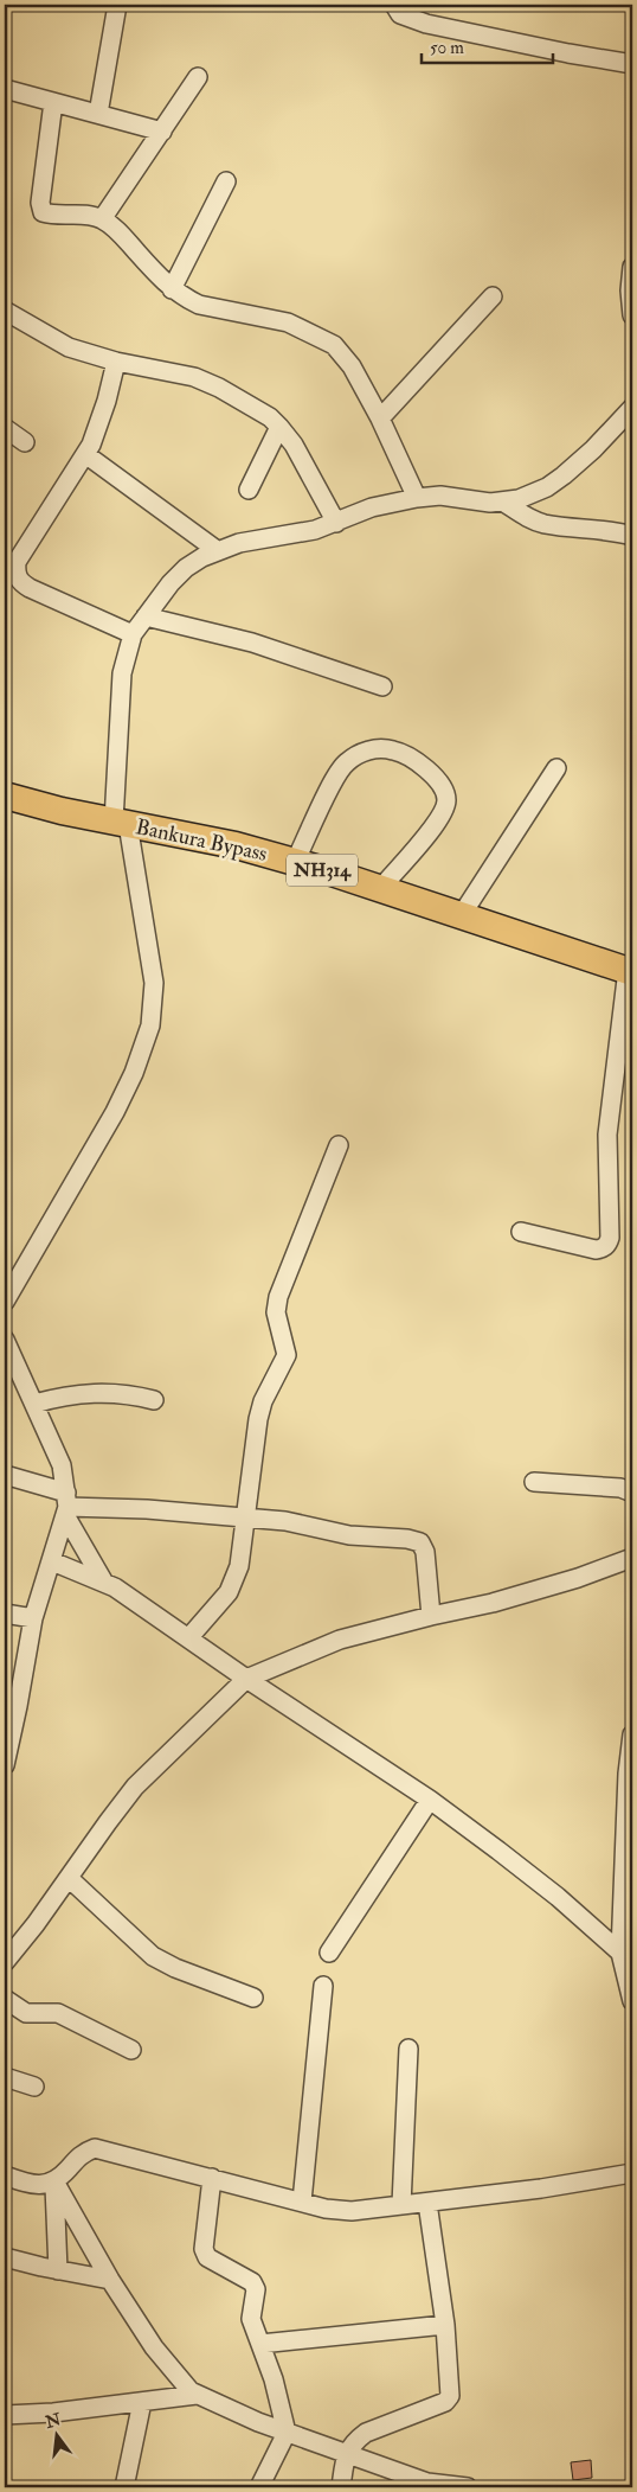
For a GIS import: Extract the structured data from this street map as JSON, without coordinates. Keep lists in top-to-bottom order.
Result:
{
  "streets": {
    "highway": ["Bankura Bypass", "NH314"]
  },
  "scale_bar": "50 m",
  "north": "top"
}
